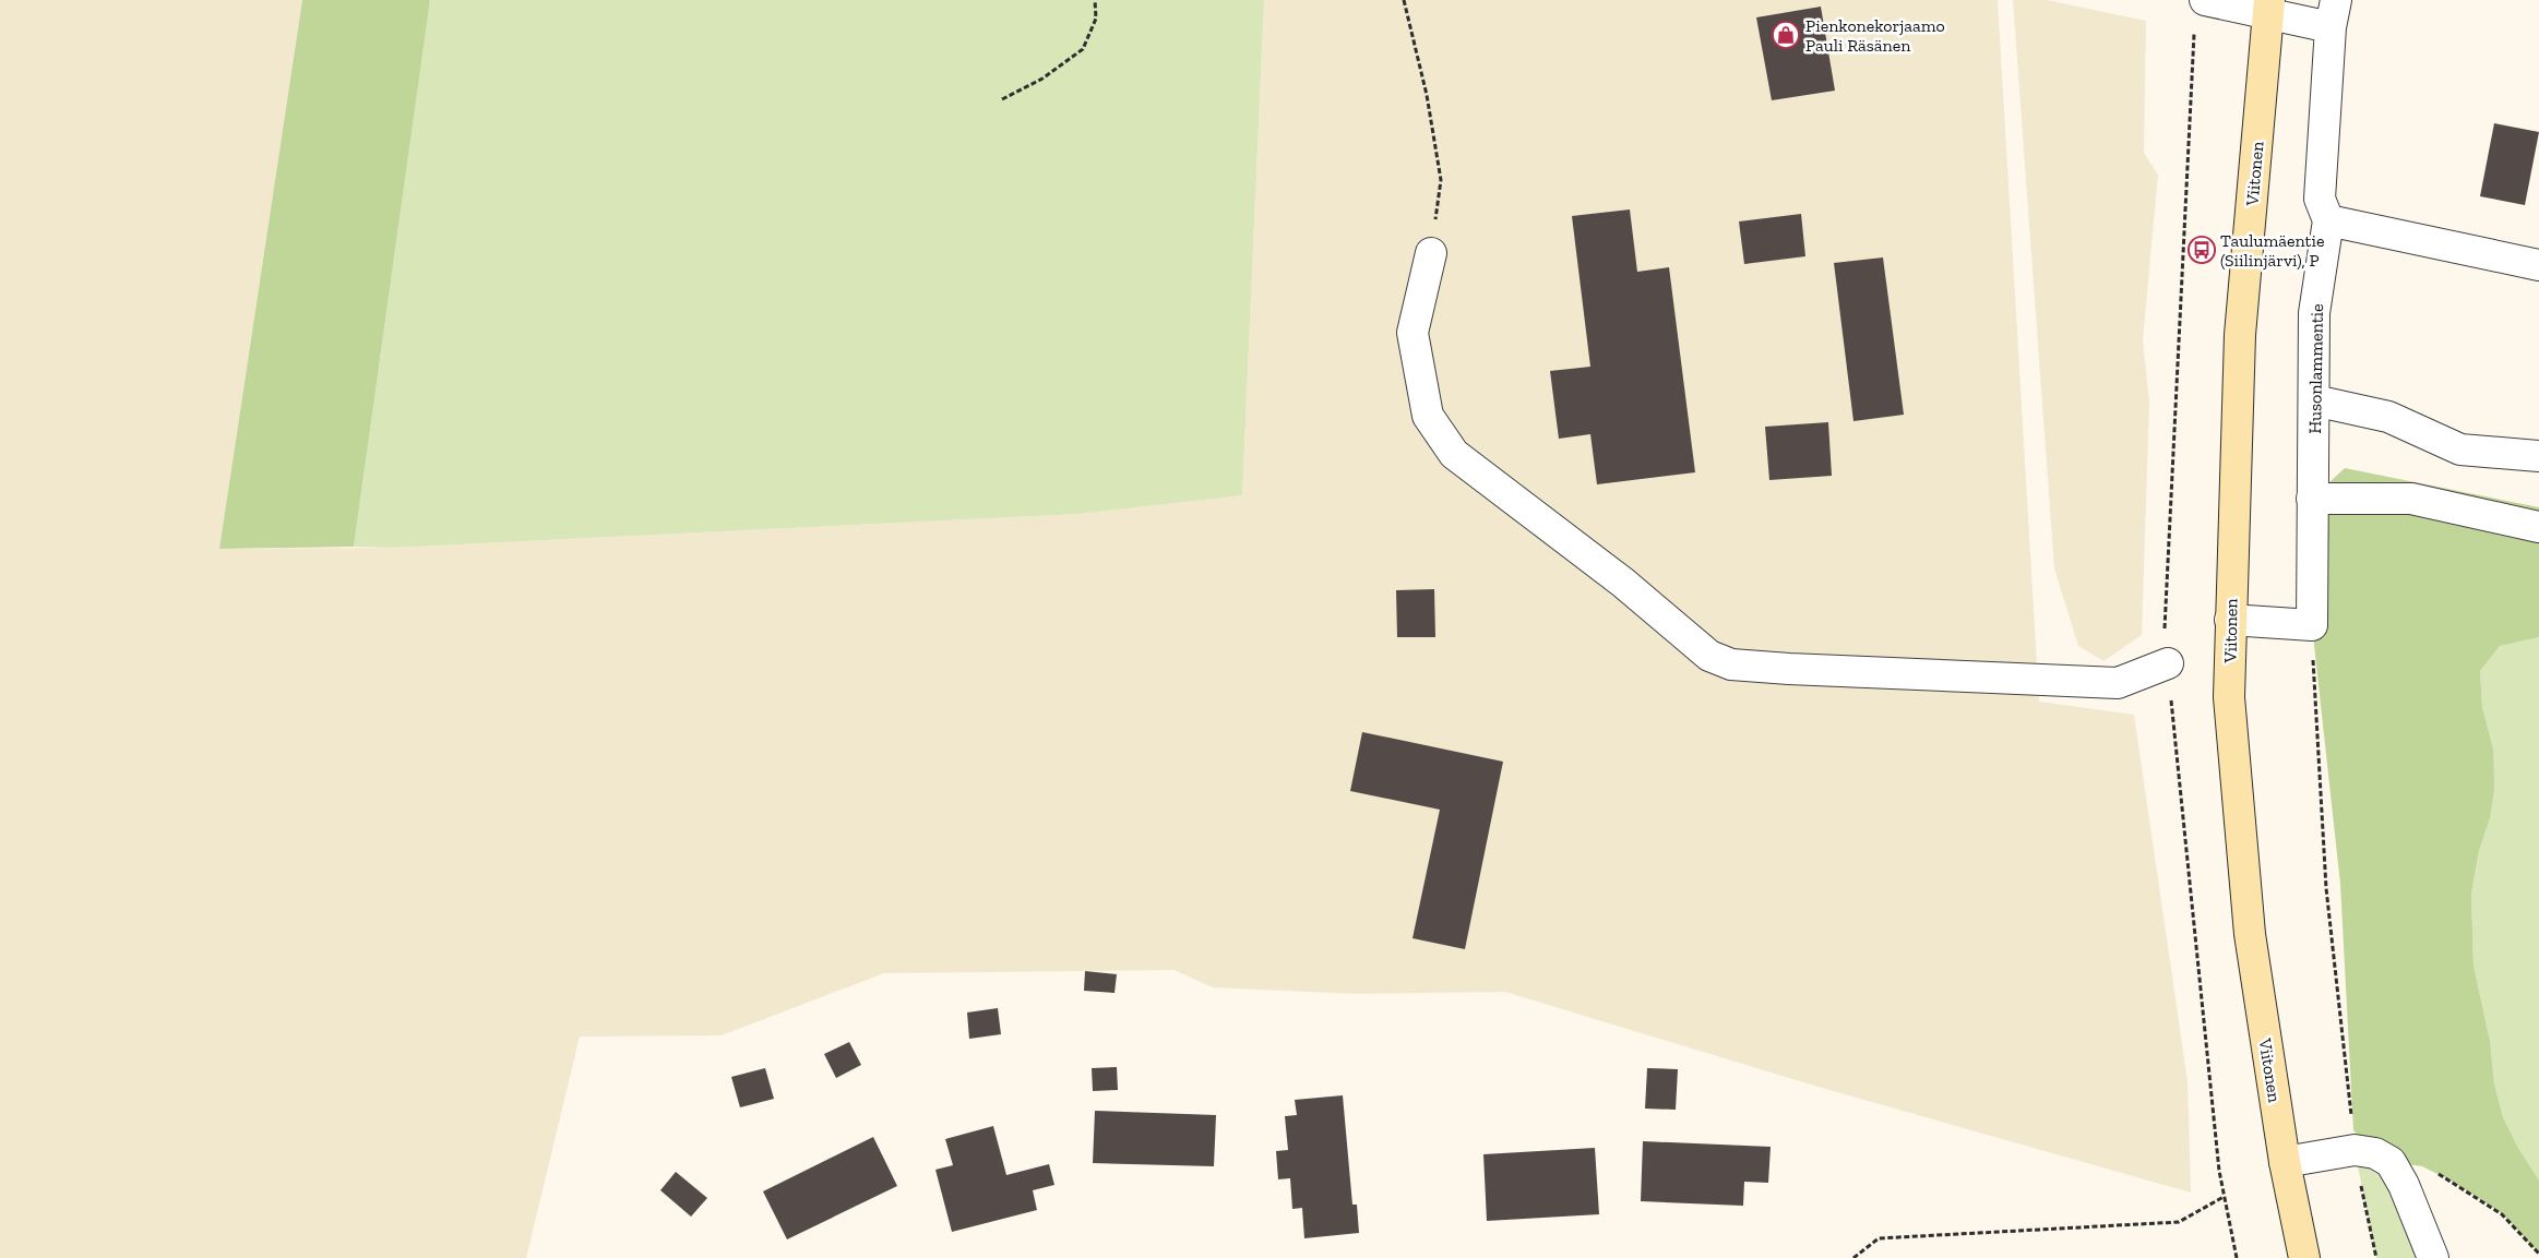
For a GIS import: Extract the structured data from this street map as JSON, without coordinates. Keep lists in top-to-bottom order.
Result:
{
  "streets": {
    "main road": ["Viitonen"],
    "street": ["Husonlammentie"]
  },
  "places": {
    "shop": ["Pienkonekorjaamo Pauli Räsänen"],
    "bus stop": ["Taulumäentie (Siilinjärvi), P"]
  }
}
